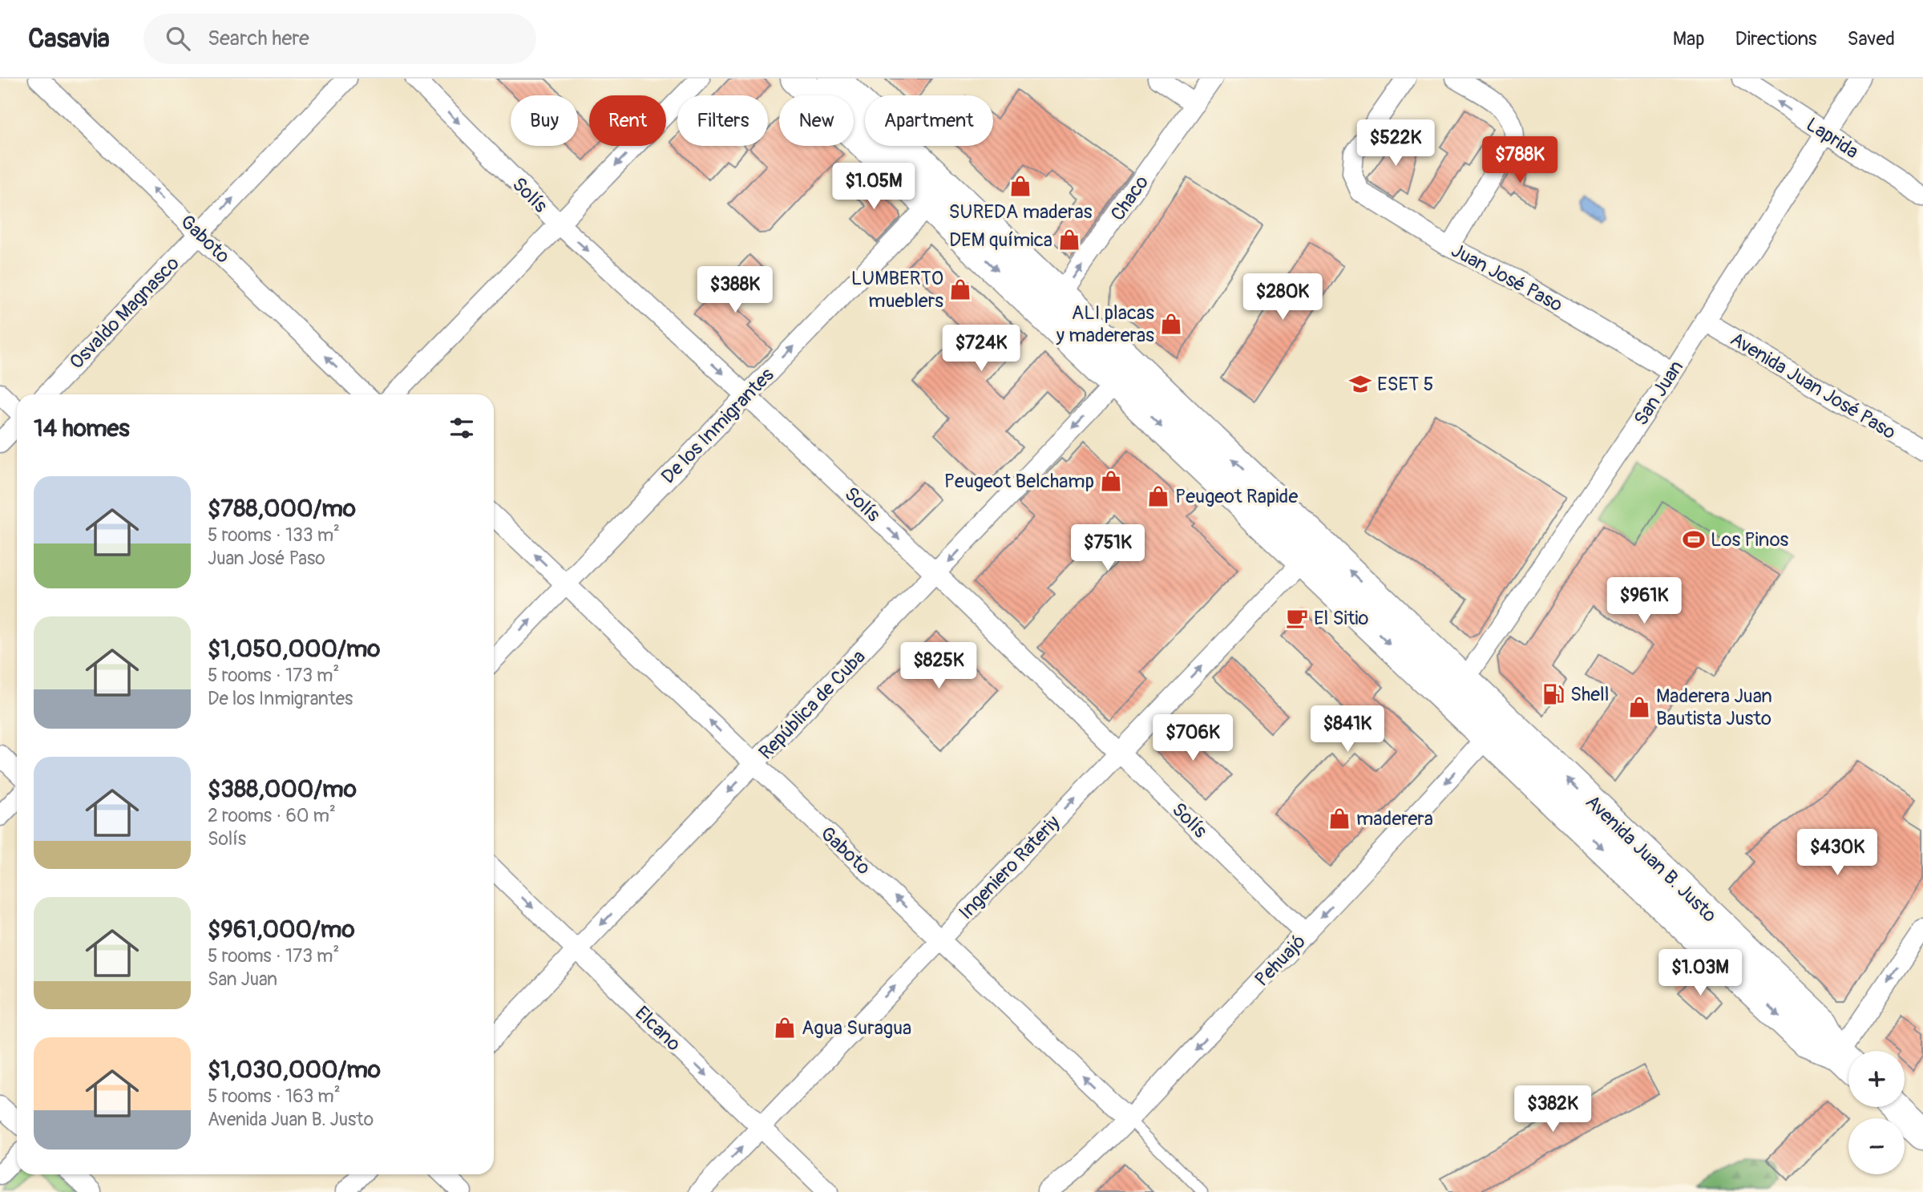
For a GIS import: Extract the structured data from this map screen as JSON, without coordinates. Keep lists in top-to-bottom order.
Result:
{
  "streets": {
    "main road": ["Avenida Juan B. Justo"],
    "street": [
      "Laprida",
      "Solís",
      "Chaco",
      "Gaboto",
      "Juan José Paso",
      "Osvaldo Magnasco",
      "Avenida Juan José Paso",
      "San Juan",
      "De los Inmigrantes",
      "República de Cuba",
      "Ingeniero Rateriy",
      "Pehuajó",
      "Elcano"
    ]
  },
  "crossings": [
    ["Laprida", "San Juan"],
    ["Solís", "De los Inmigrantes"],
    ["Solís", "República de Cuba"],
    ["Solís", "Ingeniero Rateriy"],
    ["Solís", "Pehuajó"],
    ["Chaco", "Avenida Juan B. Justo"],
    ["Gaboto", "Osvaldo Magnasco"],
    ["Gaboto", "De los Inmigrantes"],
    ["Gaboto", "República de Cuba"],
    ["Gaboto", "Ingeniero Rateriy"],
    ["Gaboto", "Pehuajó"],
    ["Juan José Paso", "San Juan"],
    ["Avenida Juan José Paso", "San Juan"],
    ["San Juan", "Avenida Juan B. Justo"],
    ["De los Inmigrantes", "Avenida Juan B. Justo"],
    ["República de Cuba", "Avenida Juan B. Justo"],
    ["República de Cuba", "Elcano"],
    ["Avenida Juan B. Justo", "Ingeniero Rateriy"],
    ["Avenida Juan B. Justo", "Pehuajó"],
    ["Ingeniero Rateriy", "Elcano"]
  ],
  "one_way": [
    "Laprida",
    "Solís",
    "Chaco",
    "Gaboto",
    "Osvaldo Magnasco",
    "De los Inmigrantes",
    "República de Cuba",
    "Ingeniero Rateriy",
    "Pehuajó",
    "Elcano"
  ],
  "places": {
    "shop": [
      "SUREDA maderas",
      "DEM química",
      "LUMBERTO mueblers",
      "ALI placas y madereras",
      "Peugeot Belchamp",
      "Peugeot Rapide",
      "Maderera Juan Bautista Justo",
      "maderera",
      "Agua Suragua"
    ],
    "school or university": ["ESET 5"],
    "sports": ["Los Pinos"],
    "cafe": ["El Sitio"],
    "fuel station": ["Shell"]
  },
  "page": {
    "header": "Casavia",
    "search": "Search here",
    "nav": ["Map", "Directions", "Saved"],
    "chip": [
      "Buy",
      "Rent",
      "Filters",
      "New",
      "Apartment"
    ],
    "price": [
      "$522K",
      "$788K",
      "$1.05M",
      "$388K",
      "$280K",
      "$724K",
      "$751K",
      "$961K",
      "$825K",
      "$841K",
      "$706K",
      "$430K",
      "$1.03M",
      "$382K"
    ],
    "heading": "14 homes",
    "list": [
      {
        "name": "$788,000/mo",
        "note": "5 rooms · 133 m² · Juan José Paso"
      },
      {
        "name": "$1,050,000/mo",
        "note": "5 rooms · 173 m² · De los Inmigrantes"
      },
      {
        "name": "$388,000/mo",
        "note": "2 rooms · 60 m² · Solís"
      },
      {
        "name": "$961,000/mo",
        "note": "5 rooms · 173 m² · San Juan"
      },
      {
        "name": "$1,030,000/mo",
        "note": "5 rooms · 163 m² · Avenida Juan B. Justo"
      }
    ],
    "map_buttons": ["+", "−"]
  }
}
